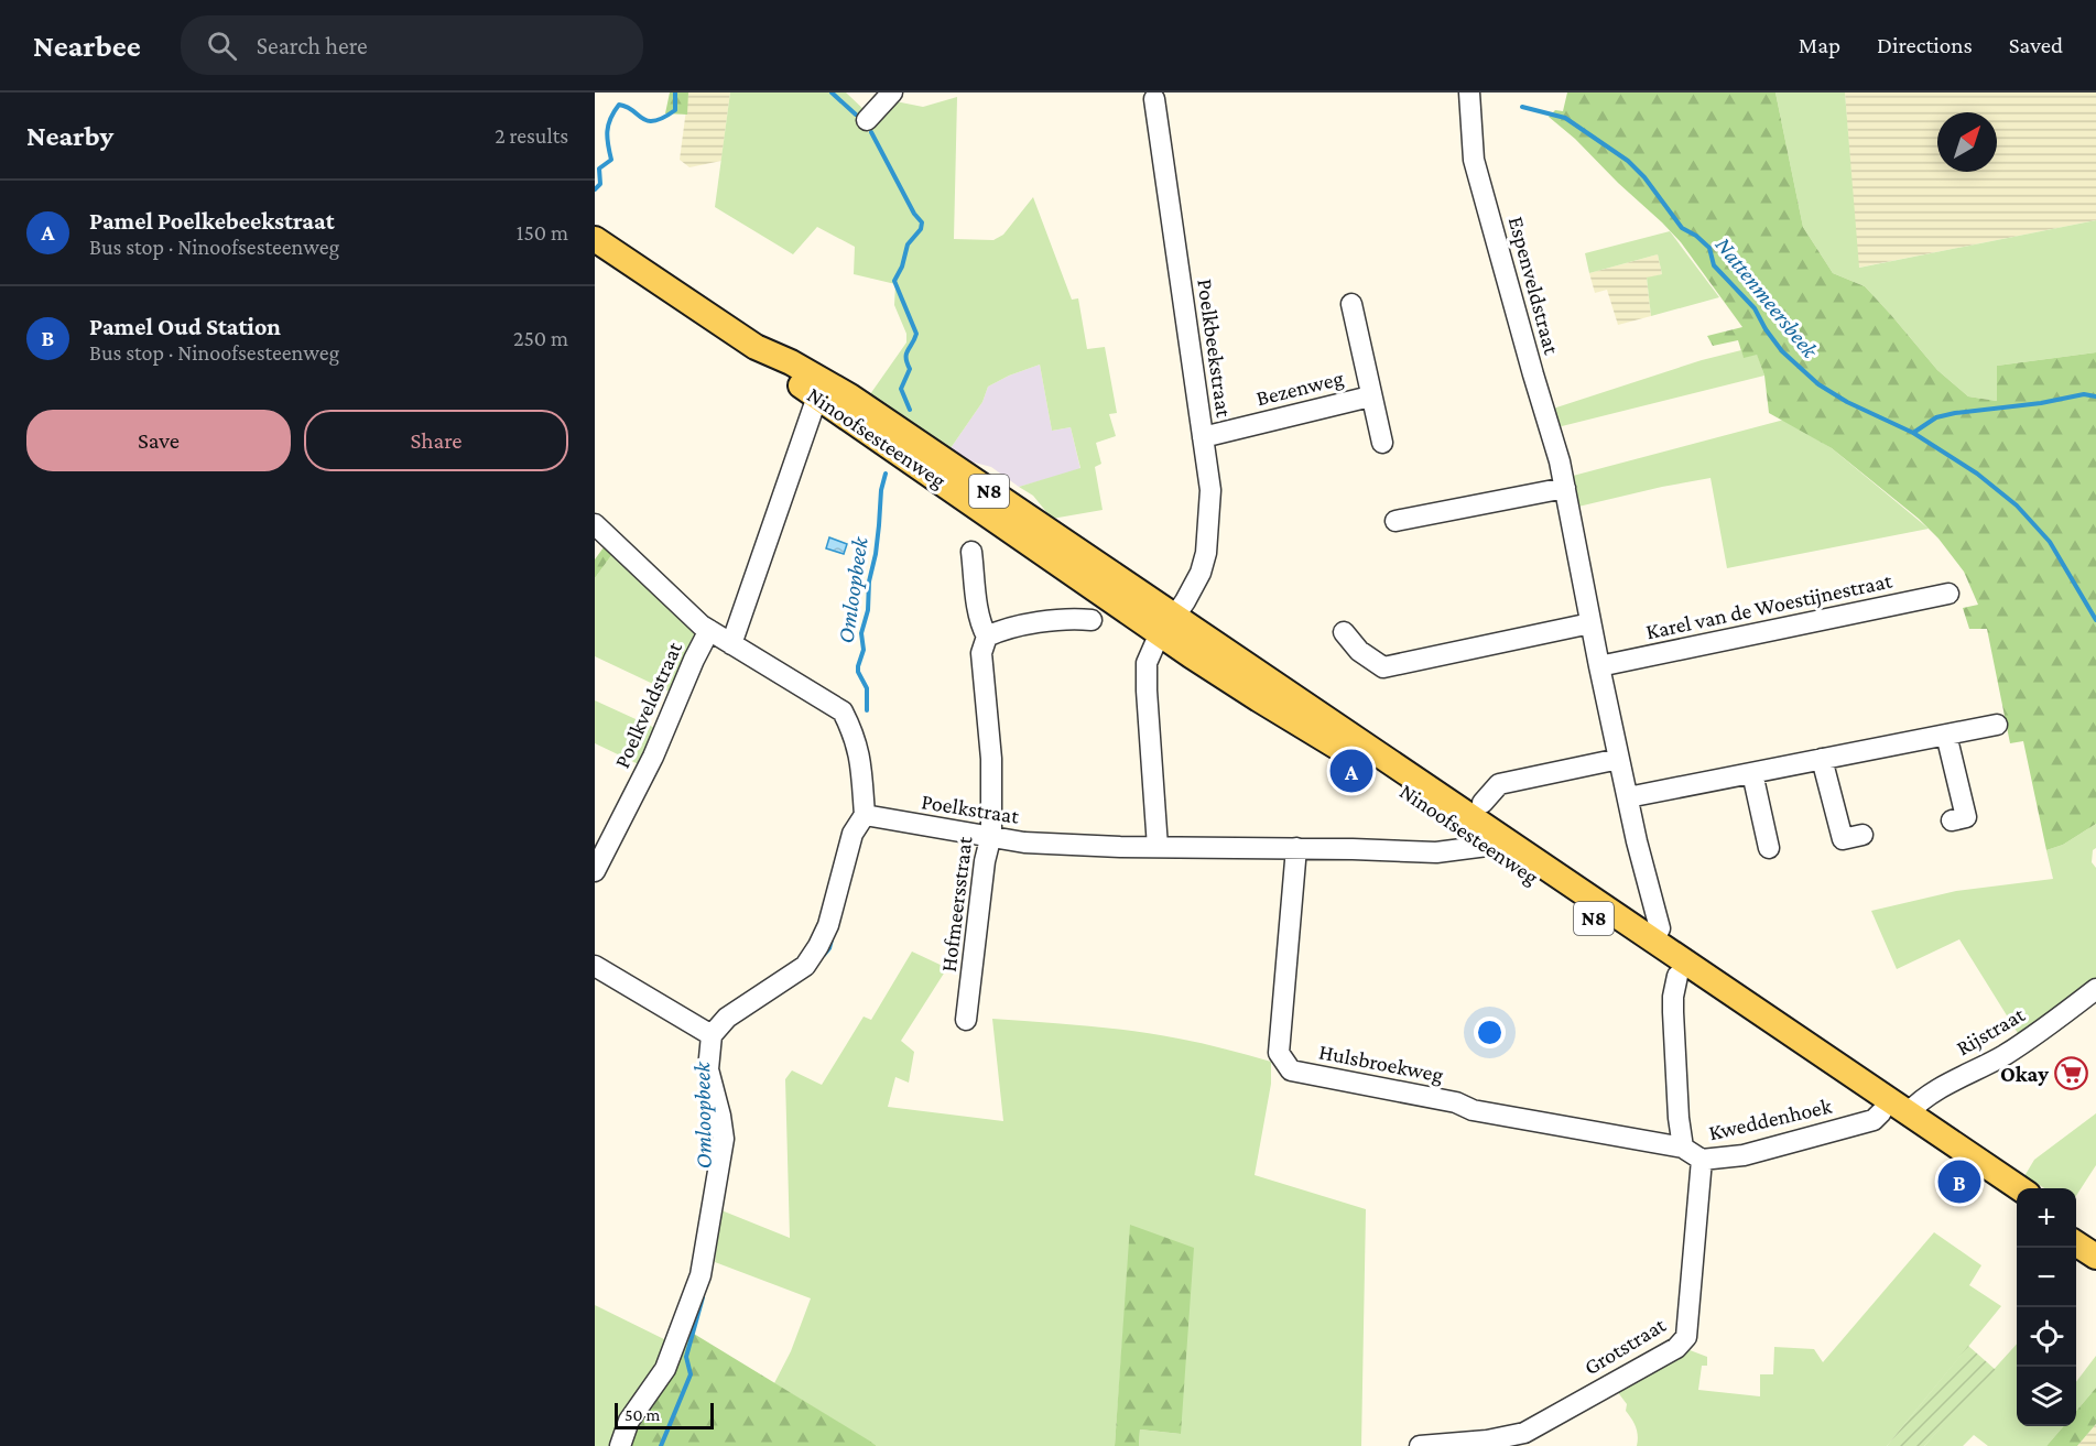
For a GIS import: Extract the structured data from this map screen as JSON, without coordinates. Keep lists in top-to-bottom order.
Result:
{
  "streets": {
    "main road": ["Ninoofsesteenweg", "N8"],
    "street": [
      "Espenveldstraat",
      "Poelkbeekstraat",
      "Bezenweg",
      "Karel van de Woestijnestraat",
      "Poelkveldstraat",
      "Poelkstraat",
      "Hofmeersstraat",
      "Rijstraat",
      "Hulsbroekweg",
      "Kweddenhoek",
      "Grotstraat"
    ]
  },
  "crossings": [
    ["Poelkbeekstraat", "Bezenweg"],
    ["Poelkbeekstraat", "Ninoofsesteenweg"],
    ["Poelkbeekstraat", "Poelkstraat"],
    ["Ninoofsesteenweg", "Poelkstraat"],
    ["Ninoofsesteenweg", "Rijstraat"],
    ["Ninoofsesteenweg", "Kweddenhoek"],
    ["Poelkstraat", "Hofmeersstraat"],
    ["Poelkstraat", "Hulsbroekweg"],
    ["Hulsbroekweg", "Kweddenhoek"],
    ["Kweddenhoek", "Grotstraat"]
  ],
  "water": ["Nattenmeersbeek", "Omloopbeek"],
  "places": {
    "supermarket": ["Okay"]
  },
  "scale_bar": "50 m",
  "north": "top right",
  "page": {
    "header": "Nearbee",
    "search": "Search here",
    "nav": ["Map", "Directions", "Saved"],
    "heading": ["Nearby", "2 results"],
    "list": [
      {
        "mark": "A",
        "name": "Pamel Poelkebeekstraat",
        "note": "Bus stop · Ninoofsesteenweg",
        "value": "150 m"
      },
      {
        "mark": "B",
        "name": "Pamel Oud Station",
        "note": "Bus stop · Ninoofsesteenweg",
        "value": "250 m"
      }
    ],
    "buttons": ["Save", "Share"],
    "pins": ["A", "B"],
    "map_buttons": ["+", "−"],
    "scale": "50 m"
  }
}
